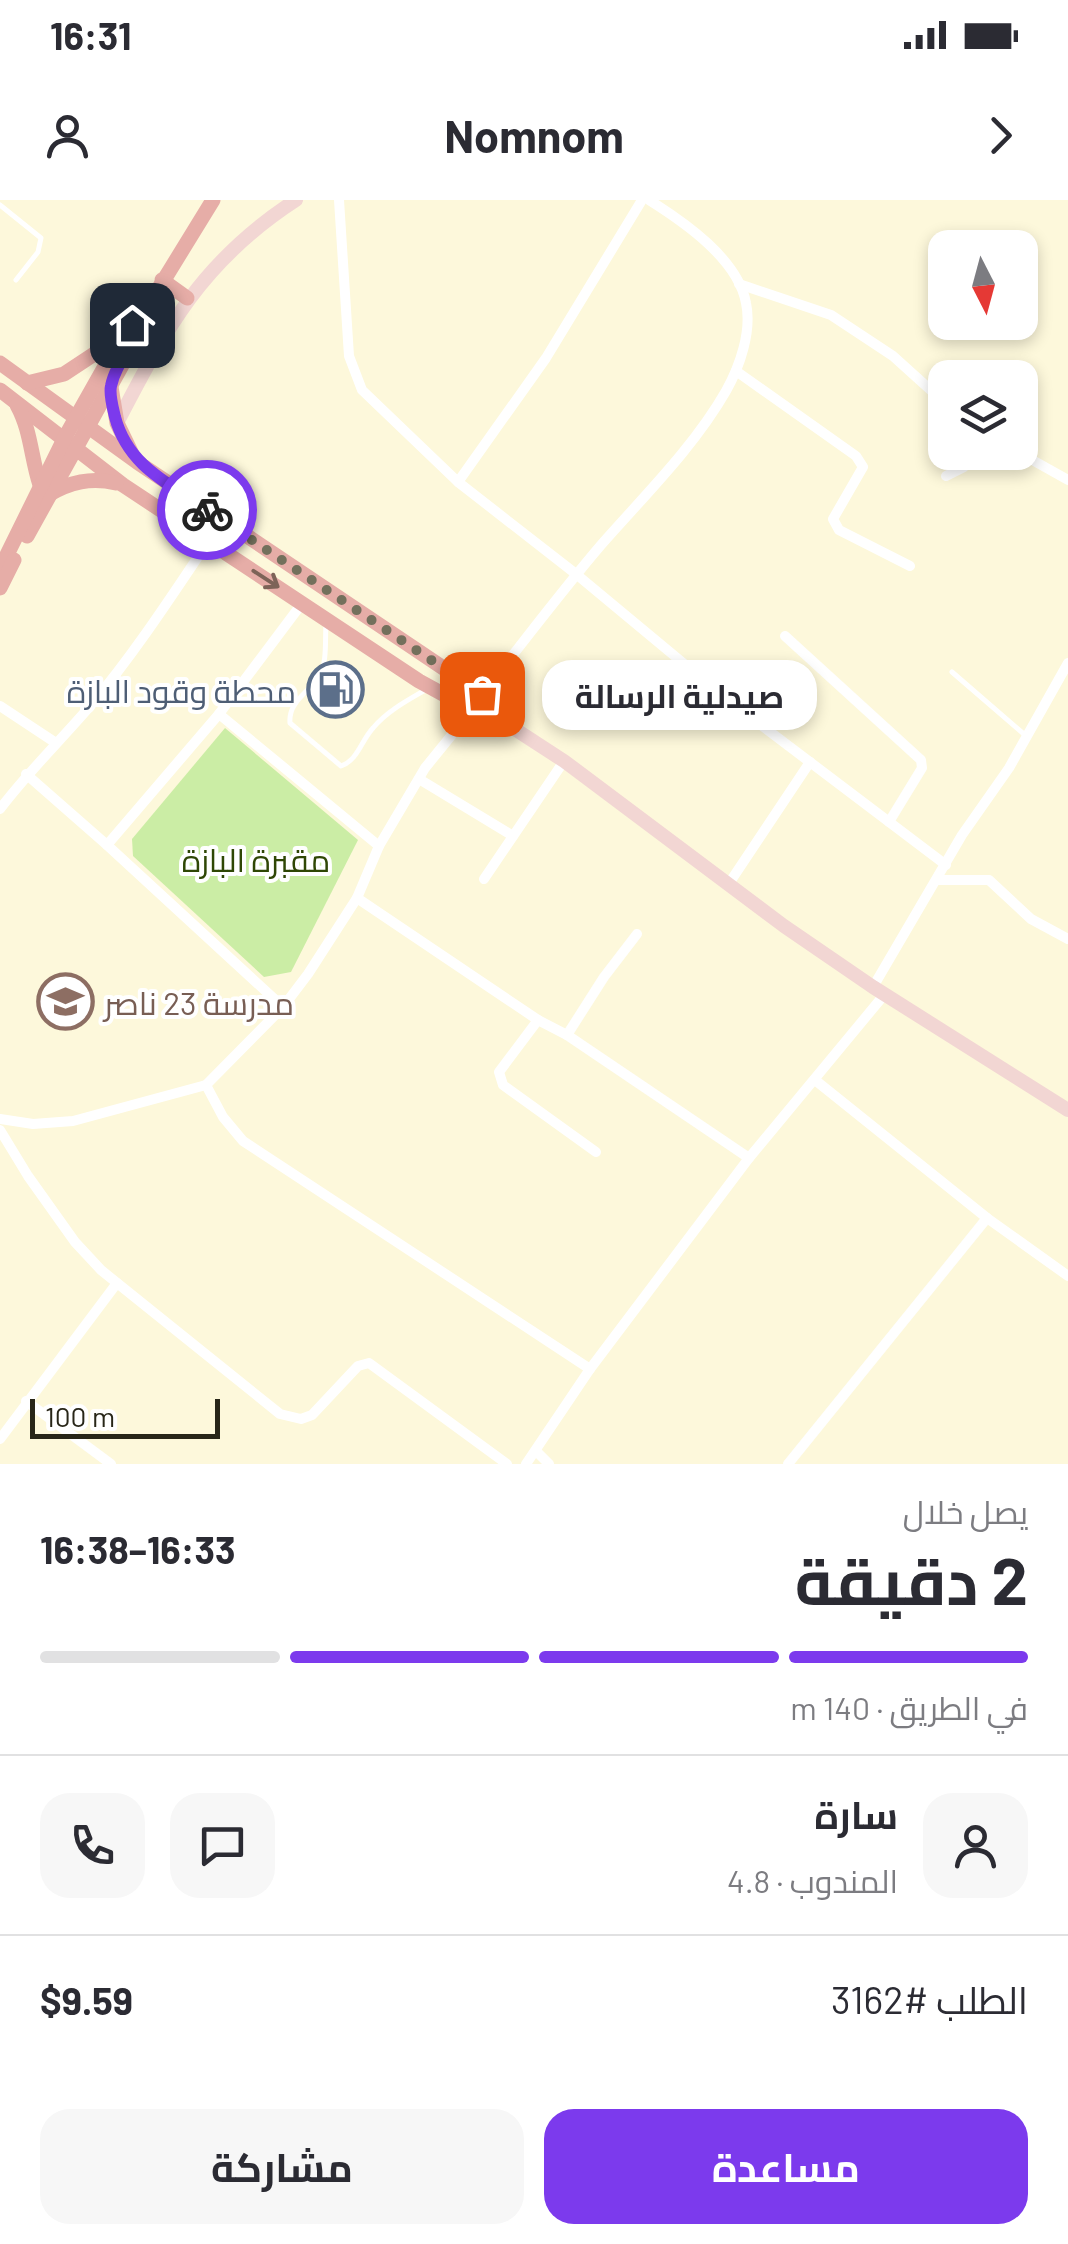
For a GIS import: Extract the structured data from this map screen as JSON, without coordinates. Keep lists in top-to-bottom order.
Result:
{
  "parks": ["مقبرة البازة"],
  "places": {
    "fuel station": ["محطة وقود البازة"],
    "other": ["صيدلية الرسالة"],
    "school or university": ["مدرسة 23 ناصر"]
  },
  "scale_bar": "100 m",
  "north": "bottom",
  "page": {
    "status": "16:31",
    "header": "Nomnom",
    "bubble": "صيدلية الرسالة",
    "scale": "100 m",
    "heading": ["2 دقيقة", "يصل خلال", "16:33–16:38"],
    "panel": [
      "سارة",
      "المندوب · 4.8",
      "الطلب #3162",
      "$9.59"
    ],
    "bar": "في الطريق · 140 m",
    "buttons": ["مساعدة", "مشاركة"]
  }
}
